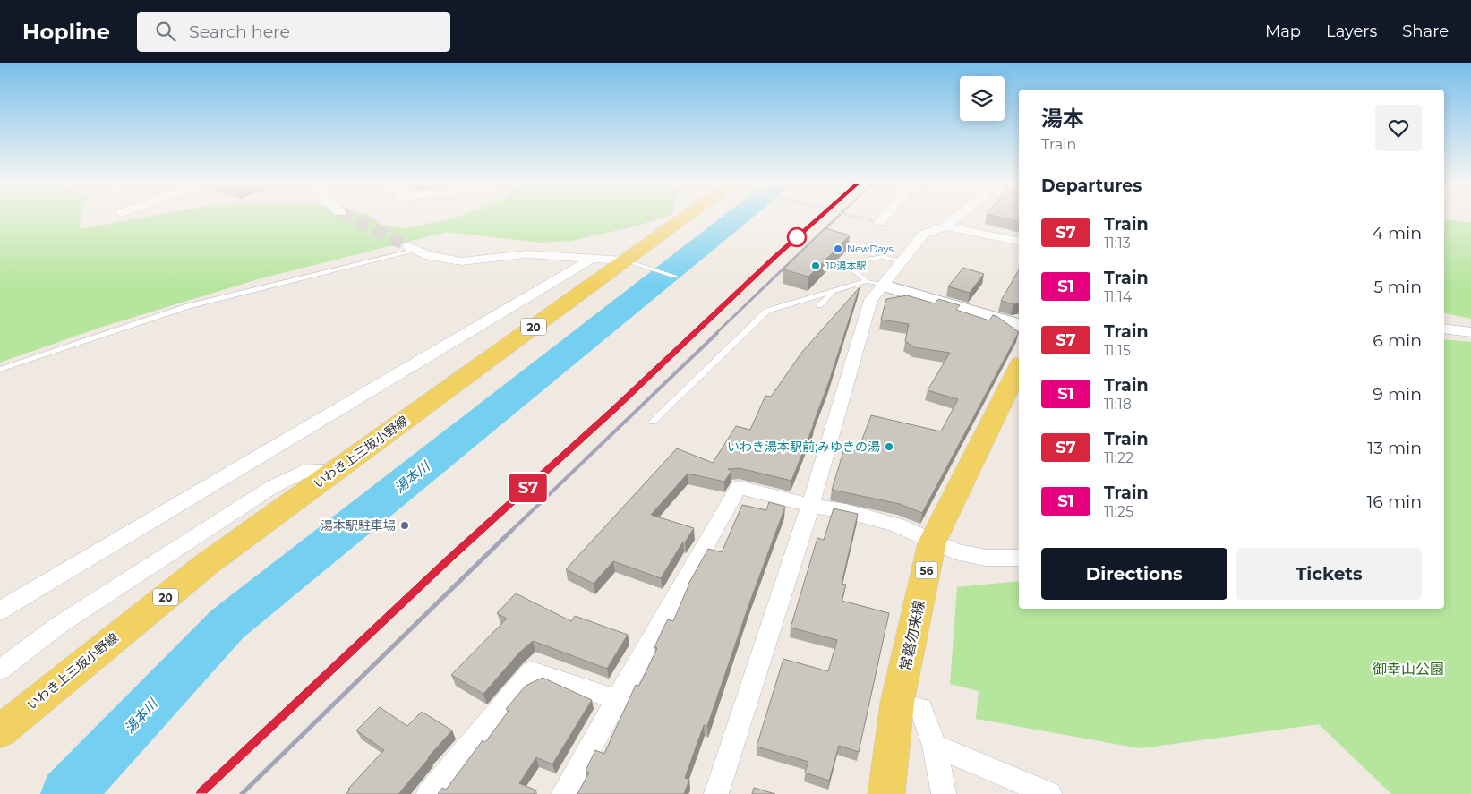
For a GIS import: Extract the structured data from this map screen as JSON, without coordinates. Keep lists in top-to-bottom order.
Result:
{
  "streets": {
    "main road": [
      "20",
      "いわき上三坂小野線",
      "56",
      "常磐勿来線"
    ]
  },
  "water": ["湯本川"],
  "parks": ["御幸山公園"],
  "places": [
    "NewDays",
    "JR湯本駅",
    "いわき湯本駅前;みゆきの湯",
    "湯本駅駐車場"
  ],
  "page": {
    "header": "Hopline",
    "search": "Search here",
    "nav": ["Map", "Layers", "Share"],
    "on_map": "S7",
    "heading": [
      ["湯本", "Train"],
      "Departures"
    ],
    "list": [
      {
        "mark": "S7",
        "name": "Train",
        "note": "11:13",
        "value": "4 min"
      },
      {
        "mark": "S1",
        "name": "Train",
        "note": "11:14",
        "value": "5 min"
      },
      {
        "mark": "S7",
        "name": "Train",
        "note": "11:15",
        "value": "6 min"
      },
      {
        "mark": "S1",
        "name": "Train",
        "note": "11:18",
        "value": "9 min"
      },
      {
        "mark": "S7",
        "name": "Train",
        "note": "11:22",
        "value": "13 min"
      },
      {
        "mark": "S1",
        "name": "Train",
        "note": "11:25",
        "value": "16 min"
      }
    ],
    "buttons": ["Directions", "Tickets"]
  }
}
